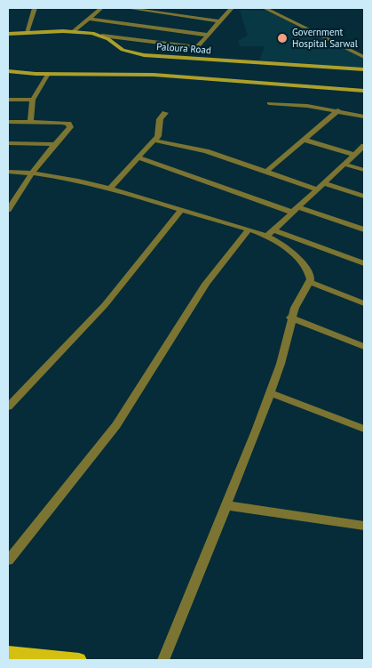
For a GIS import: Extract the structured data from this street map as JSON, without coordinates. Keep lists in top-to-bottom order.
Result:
{
  "streets": {
    "main road": ["Paloura Road"]
  },
  "places": ["Government Hospital Sarwal"]
}
